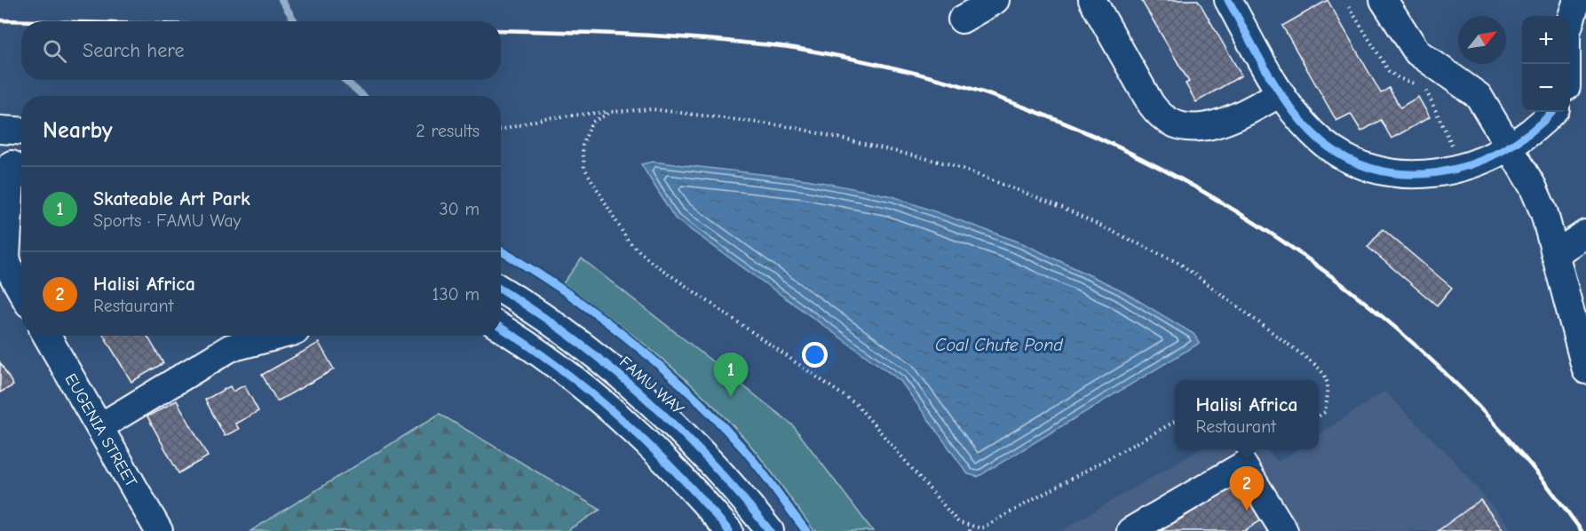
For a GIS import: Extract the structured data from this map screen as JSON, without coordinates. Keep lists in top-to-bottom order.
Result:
{
  "streets": {
    "street": ["FAMU WAY", "EUGENIA STREET"]
  },
  "water": ["Coal Chute Pond"],
  "north": "top right",
  "page": {
    "map_buttons": ["+", "−"],
    "search": "Search here",
    "heading": ["Nearby", "2 results"],
    "list": [
      {
        "mark": "1",
        "name": "Skateable Art Park",
        "note": "Sports · FAMU Way",
        "value": "30 m"
      },
      {
        "mark": "2",
        "name": "Halisi Africa",
        "note": "Restaurant",
        "value": "130 m"
      }
    ],
    "pins": ["1", "2"],
    "popup": ["Halisi Africa", "Restaurant"]
  }
}
